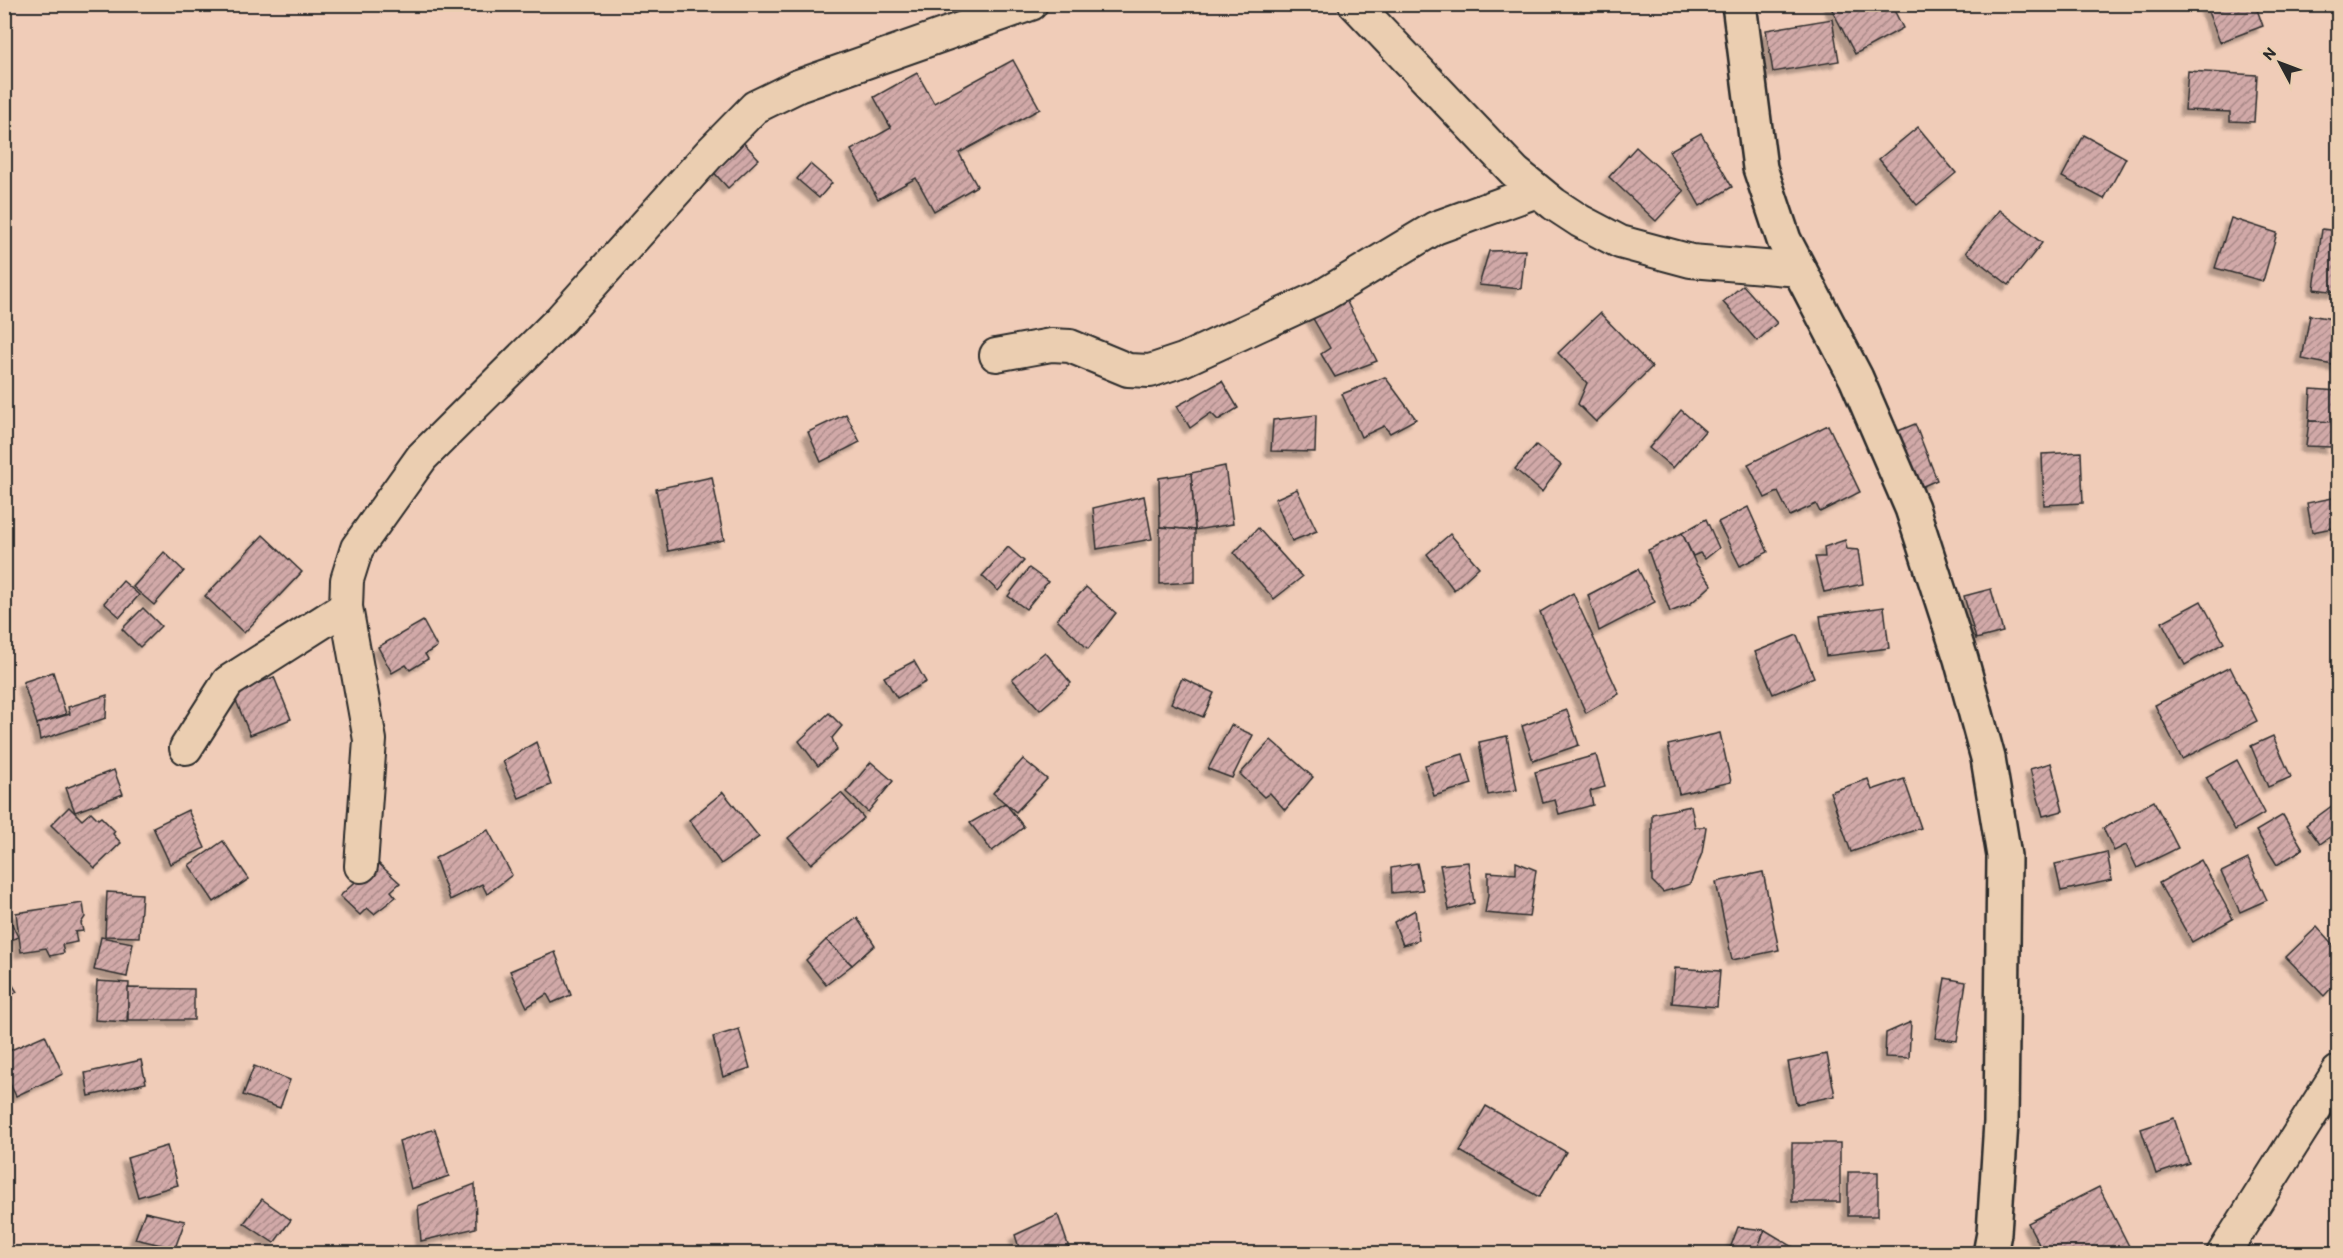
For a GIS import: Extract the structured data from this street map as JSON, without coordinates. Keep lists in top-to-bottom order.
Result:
{
  "north": "top left"
}
